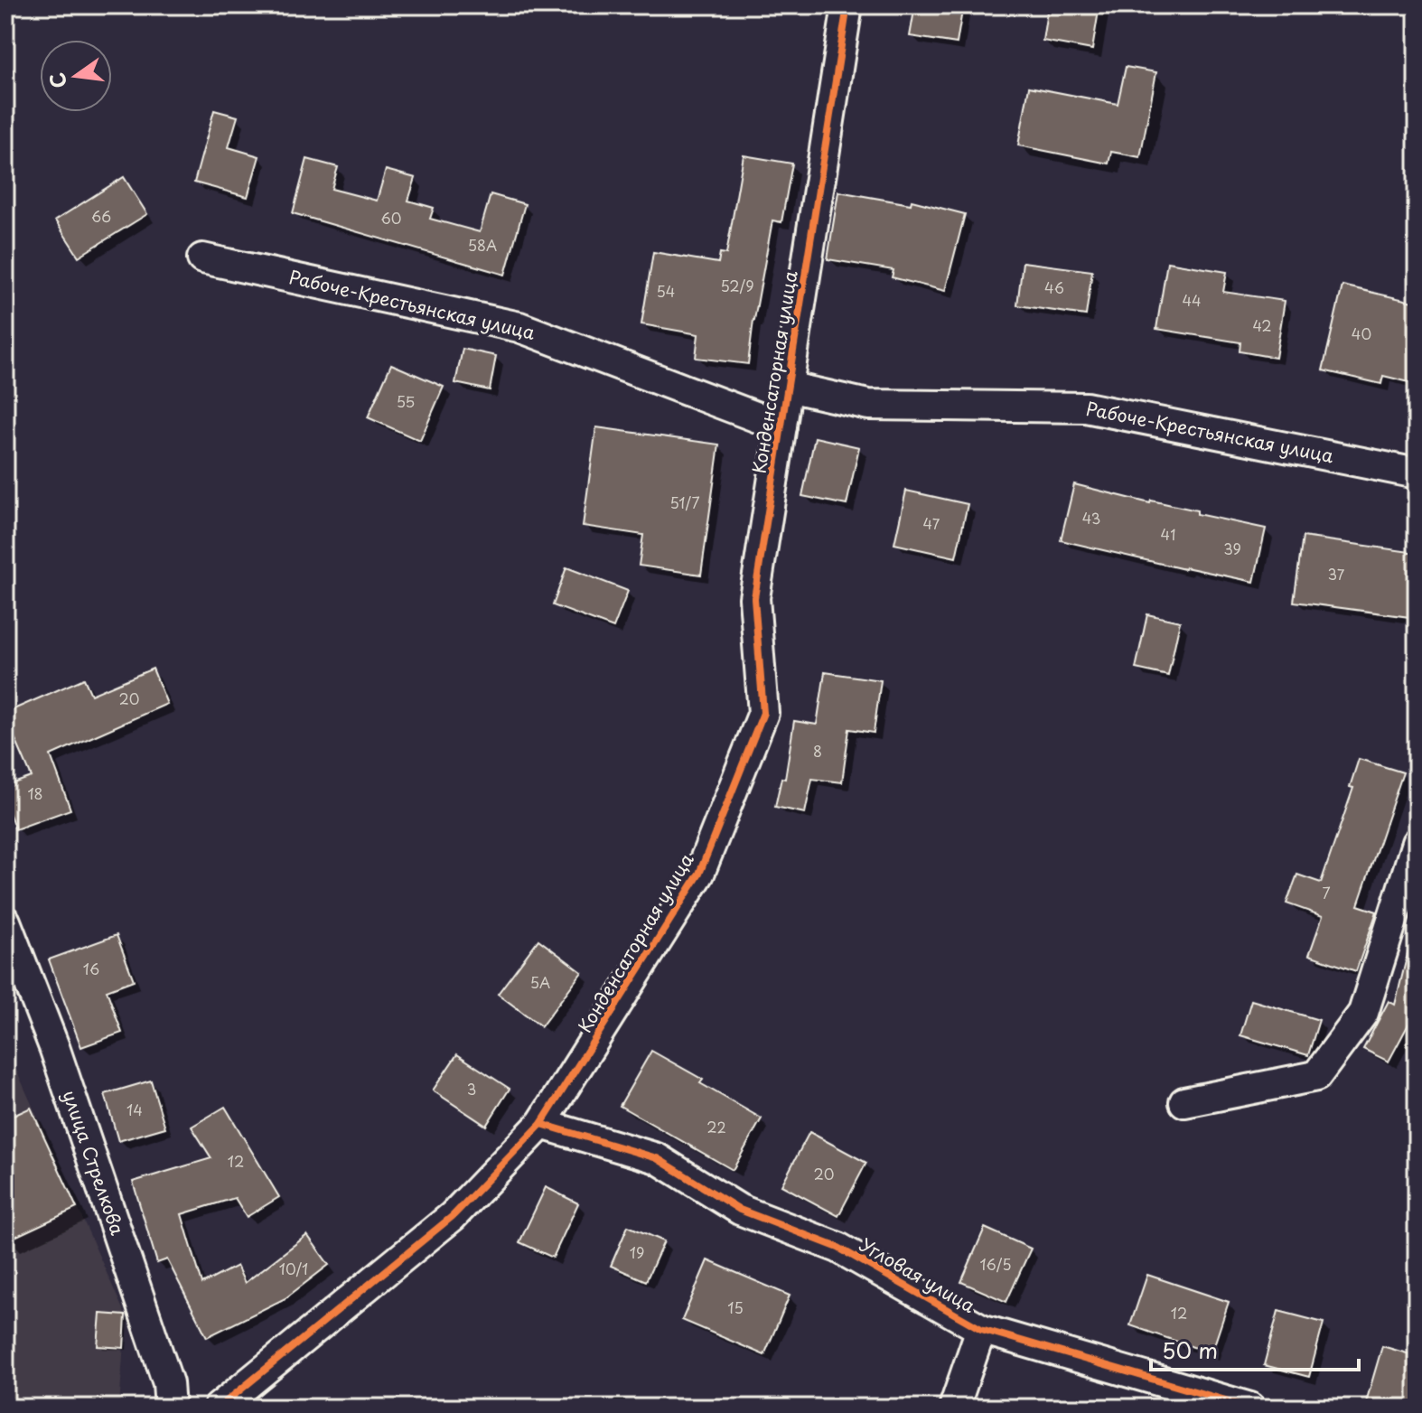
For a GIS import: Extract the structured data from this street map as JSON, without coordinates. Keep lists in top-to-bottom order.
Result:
{
  "streets": {
    "street": [
      "Рабоче-Крестьянская улица",
      "Конденсаторная улица",
      "улица Стрелкова",
      "Угловая улица"
    ]
  },
  "crossings": [
    ["Рабоче-Крестьянская улица", "Конденсаторная улица"],
    ["Конденсаторная улица", "Угловая улица"]
  ],
  "house_numbers": [
    "66",
    "60",
    "58А",
    "52/9",
    "46",
    "54",
    "44",
    "42",
    "40",
    "55",
    "51/7",
    "43",
    "47",
    "41",
    "39",
    "37",
    "20",
    "8",
    "18",
    "7",
    "16",
    "5А",
    "3",
    "14",
    "22",
    "12",
    "20",
    "19",
    "16/5",
    "10/1",
    "15",
    "12"
  ],
  "scale_bar": "50 m",
  "north": "left"
}
